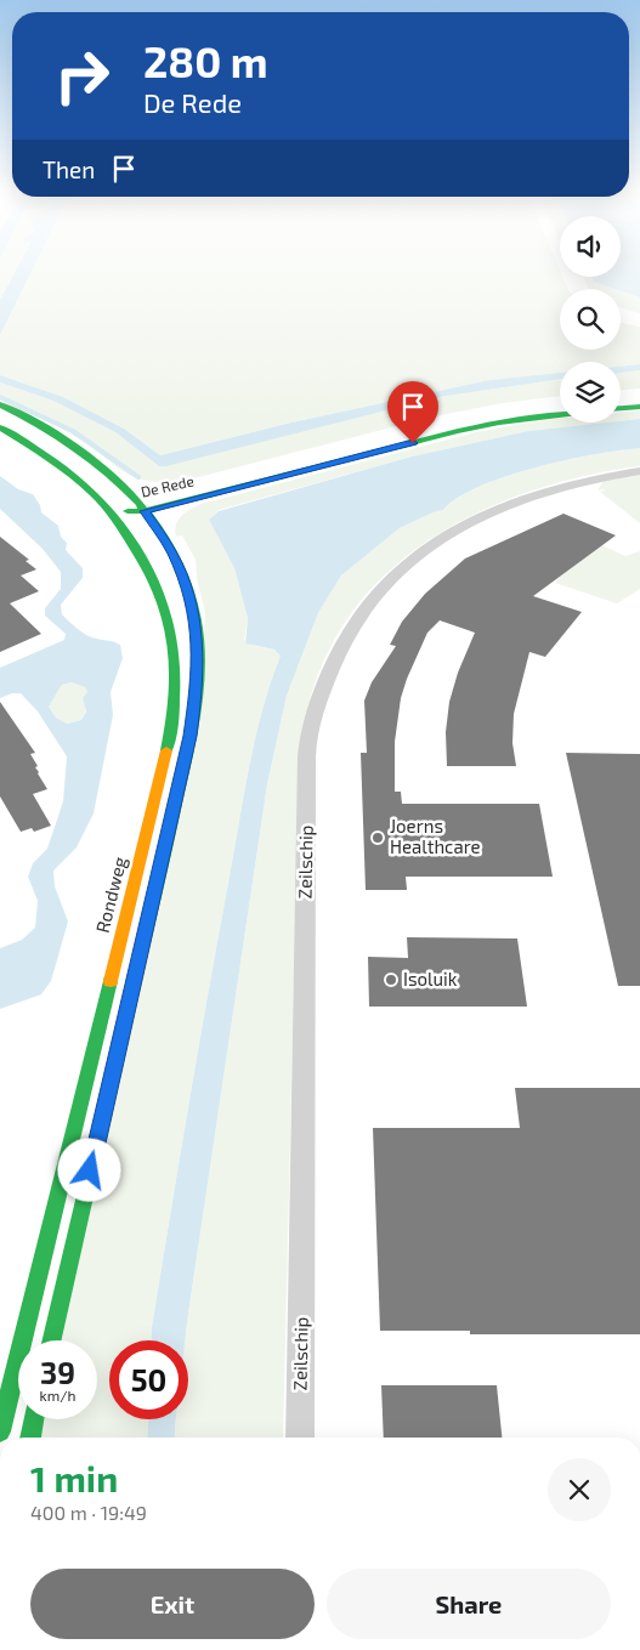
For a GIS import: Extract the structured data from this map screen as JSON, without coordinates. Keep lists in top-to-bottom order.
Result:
{
  "streets": {
    "main road": ["De Rede", "Rondweg"],
    "street": ["Zeilschip"]
  },
  "crossings": [
    ["De Rede", "Rondweg"]
  ],
  "places": ["Joerns Healthcare", "Isoluik"],
  "page": {
    "turn": ["280 m", "De Rede"],
    "then": "Then",
    "speed": "39 km/h",
    "limit": "50",
    "heading": ["1 min", "400 m · 19:49"],
    "buttons": ["Exit", "Share"]
  }
}
